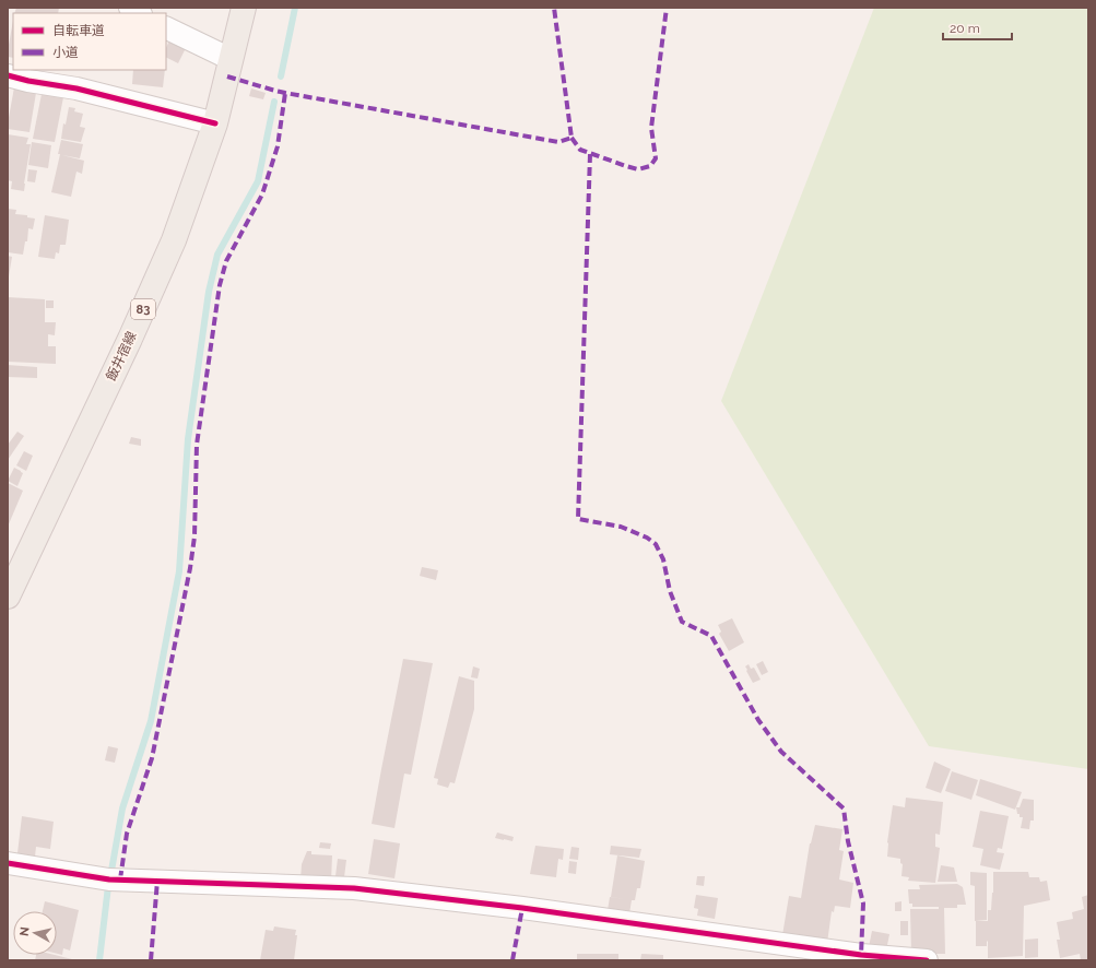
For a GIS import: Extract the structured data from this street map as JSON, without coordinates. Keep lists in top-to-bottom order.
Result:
{
  "streets": {
    "main road": ["83", "飯井宿線"]
  },
  "legend": ["自転車道", "小道"],
  "scale_bar": "20 m",
  "north": "left"
}
